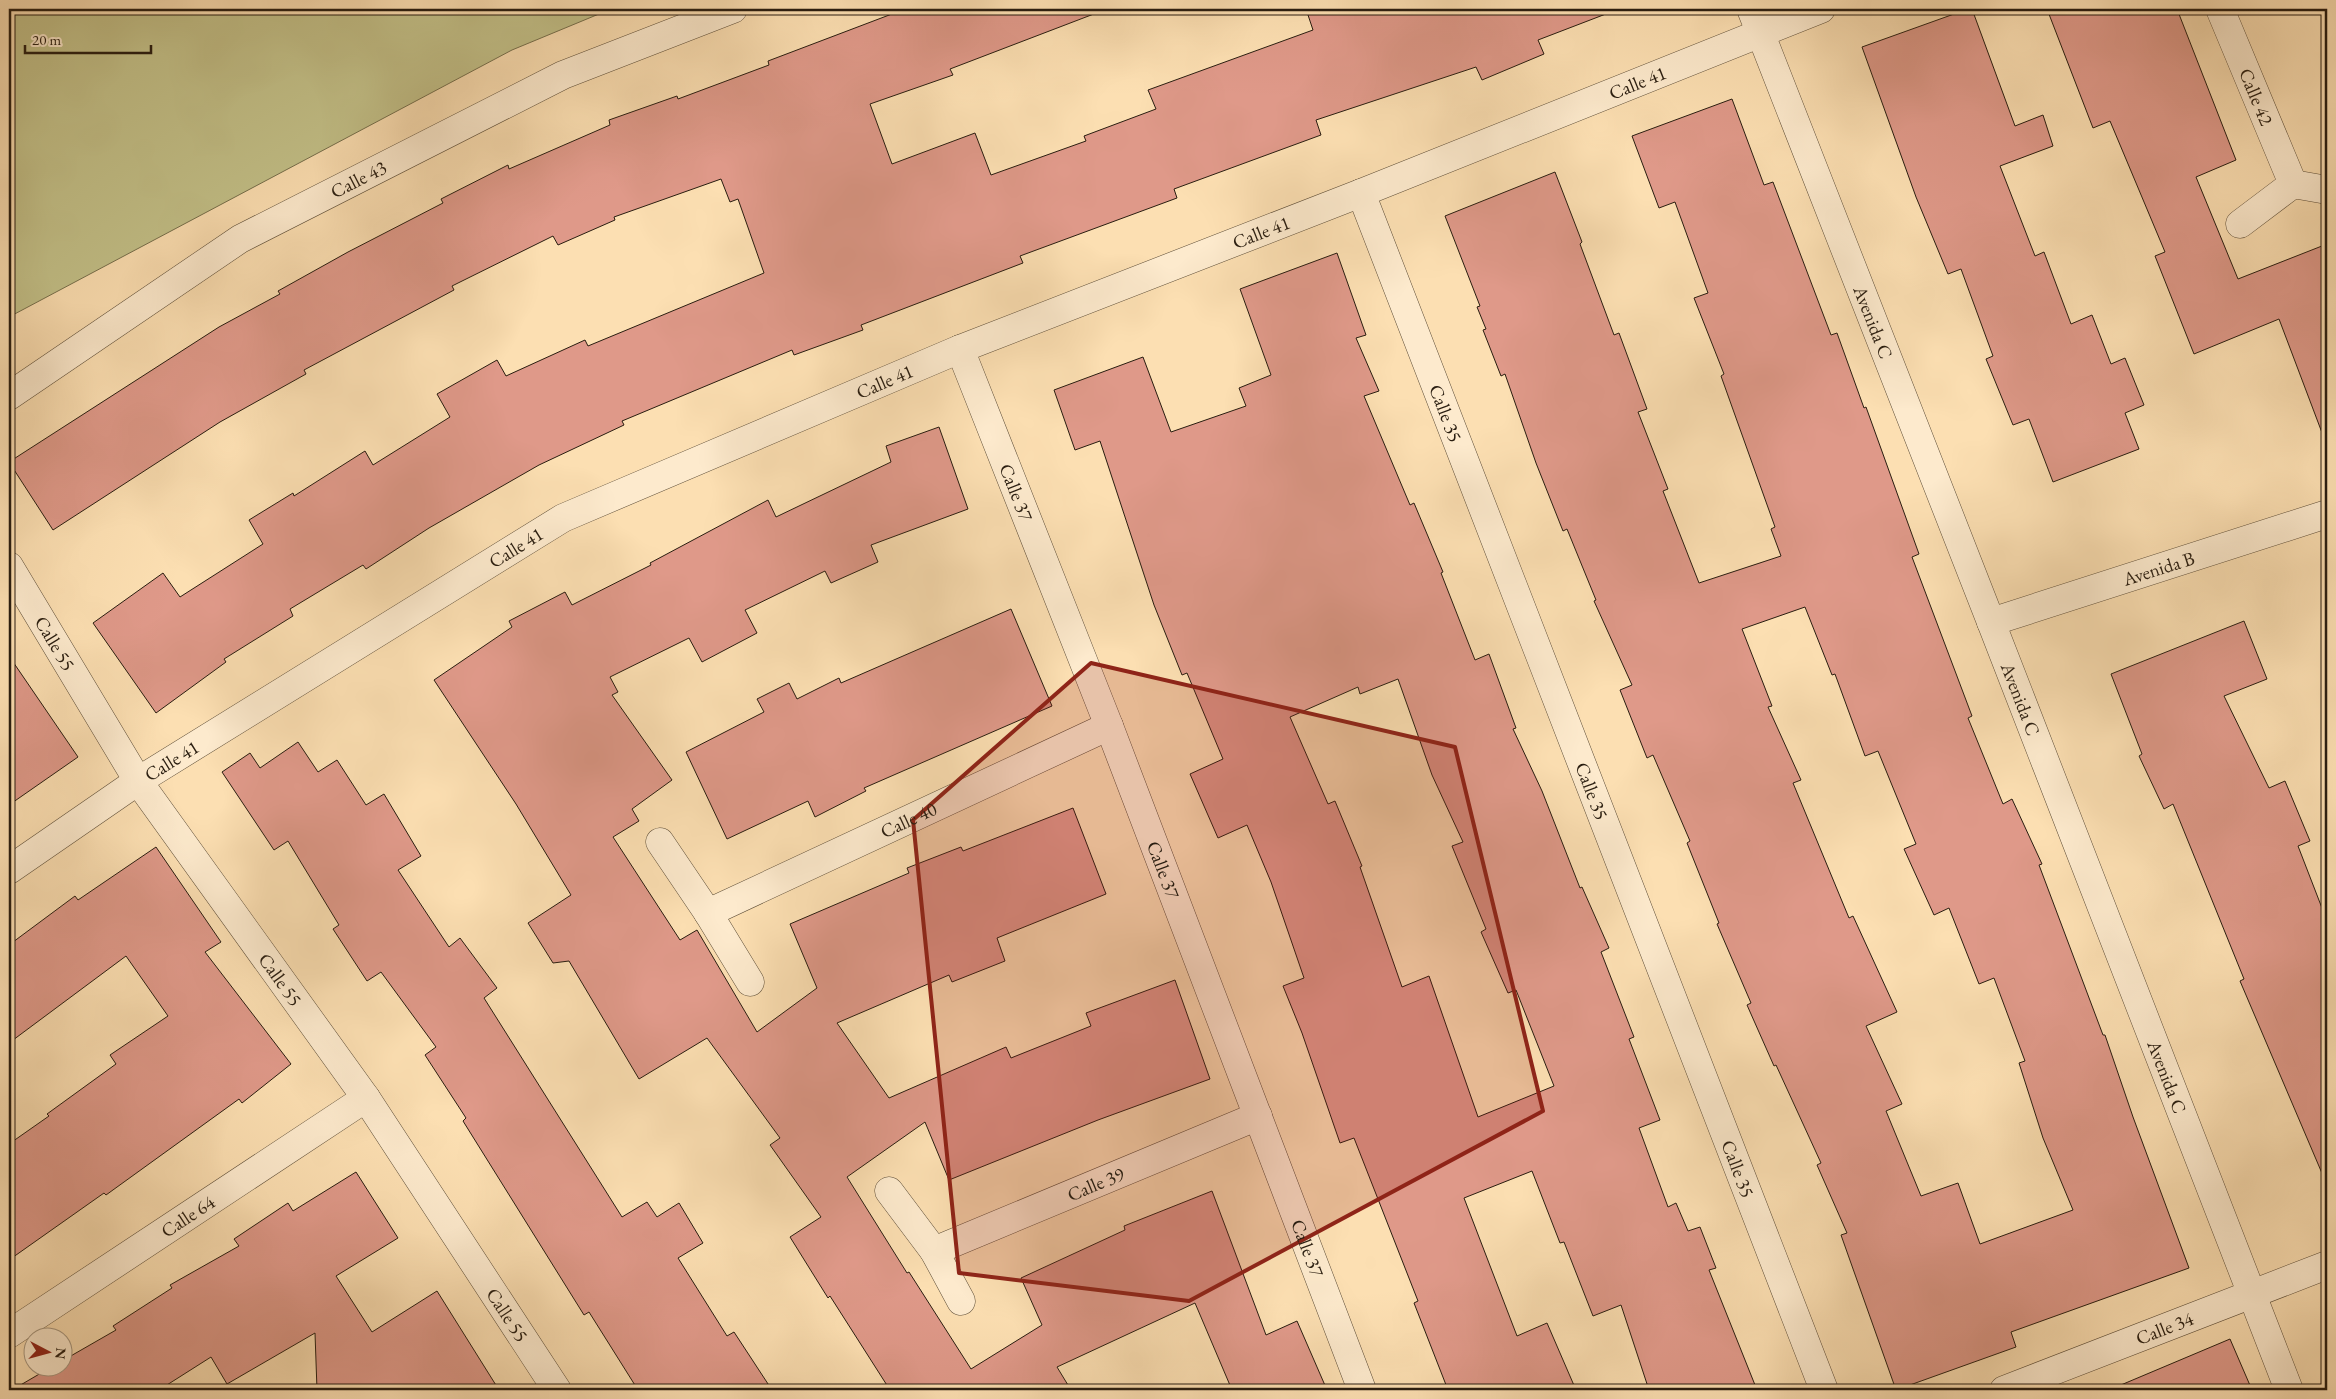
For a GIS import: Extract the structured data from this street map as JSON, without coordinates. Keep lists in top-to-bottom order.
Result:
{
  "streets": {
    "street": [
      "Calle 41",
      "Calle 42",
      "Calle 43",
      "Avenida C",
      "Calle 35",
      "Calle 37",
      "Avenida B",
      "Calle 55",
      "Calle 40",
      "Calle 39",
      "Calle 64",
      "Calle 34"
    ]
  },
  "crossings": [
    ["Calle 41", "Avenida C"],
    ["Calle 41", "Calle 35"],
    ["Calle 41", "Calle 37"],
    ["Calle 41", "Calle 55"],
    ["Avenida C", "Avenida B"],
    ["Avenida C", "Calle 34"],
    ["Calle 37", "Calle 40"],
    ["Calle 37", "Calle 39"],
    ["Calle 55", "Calle 64"]
  ],
  "scale_bar": "20 m",
  "north": "right"
}
